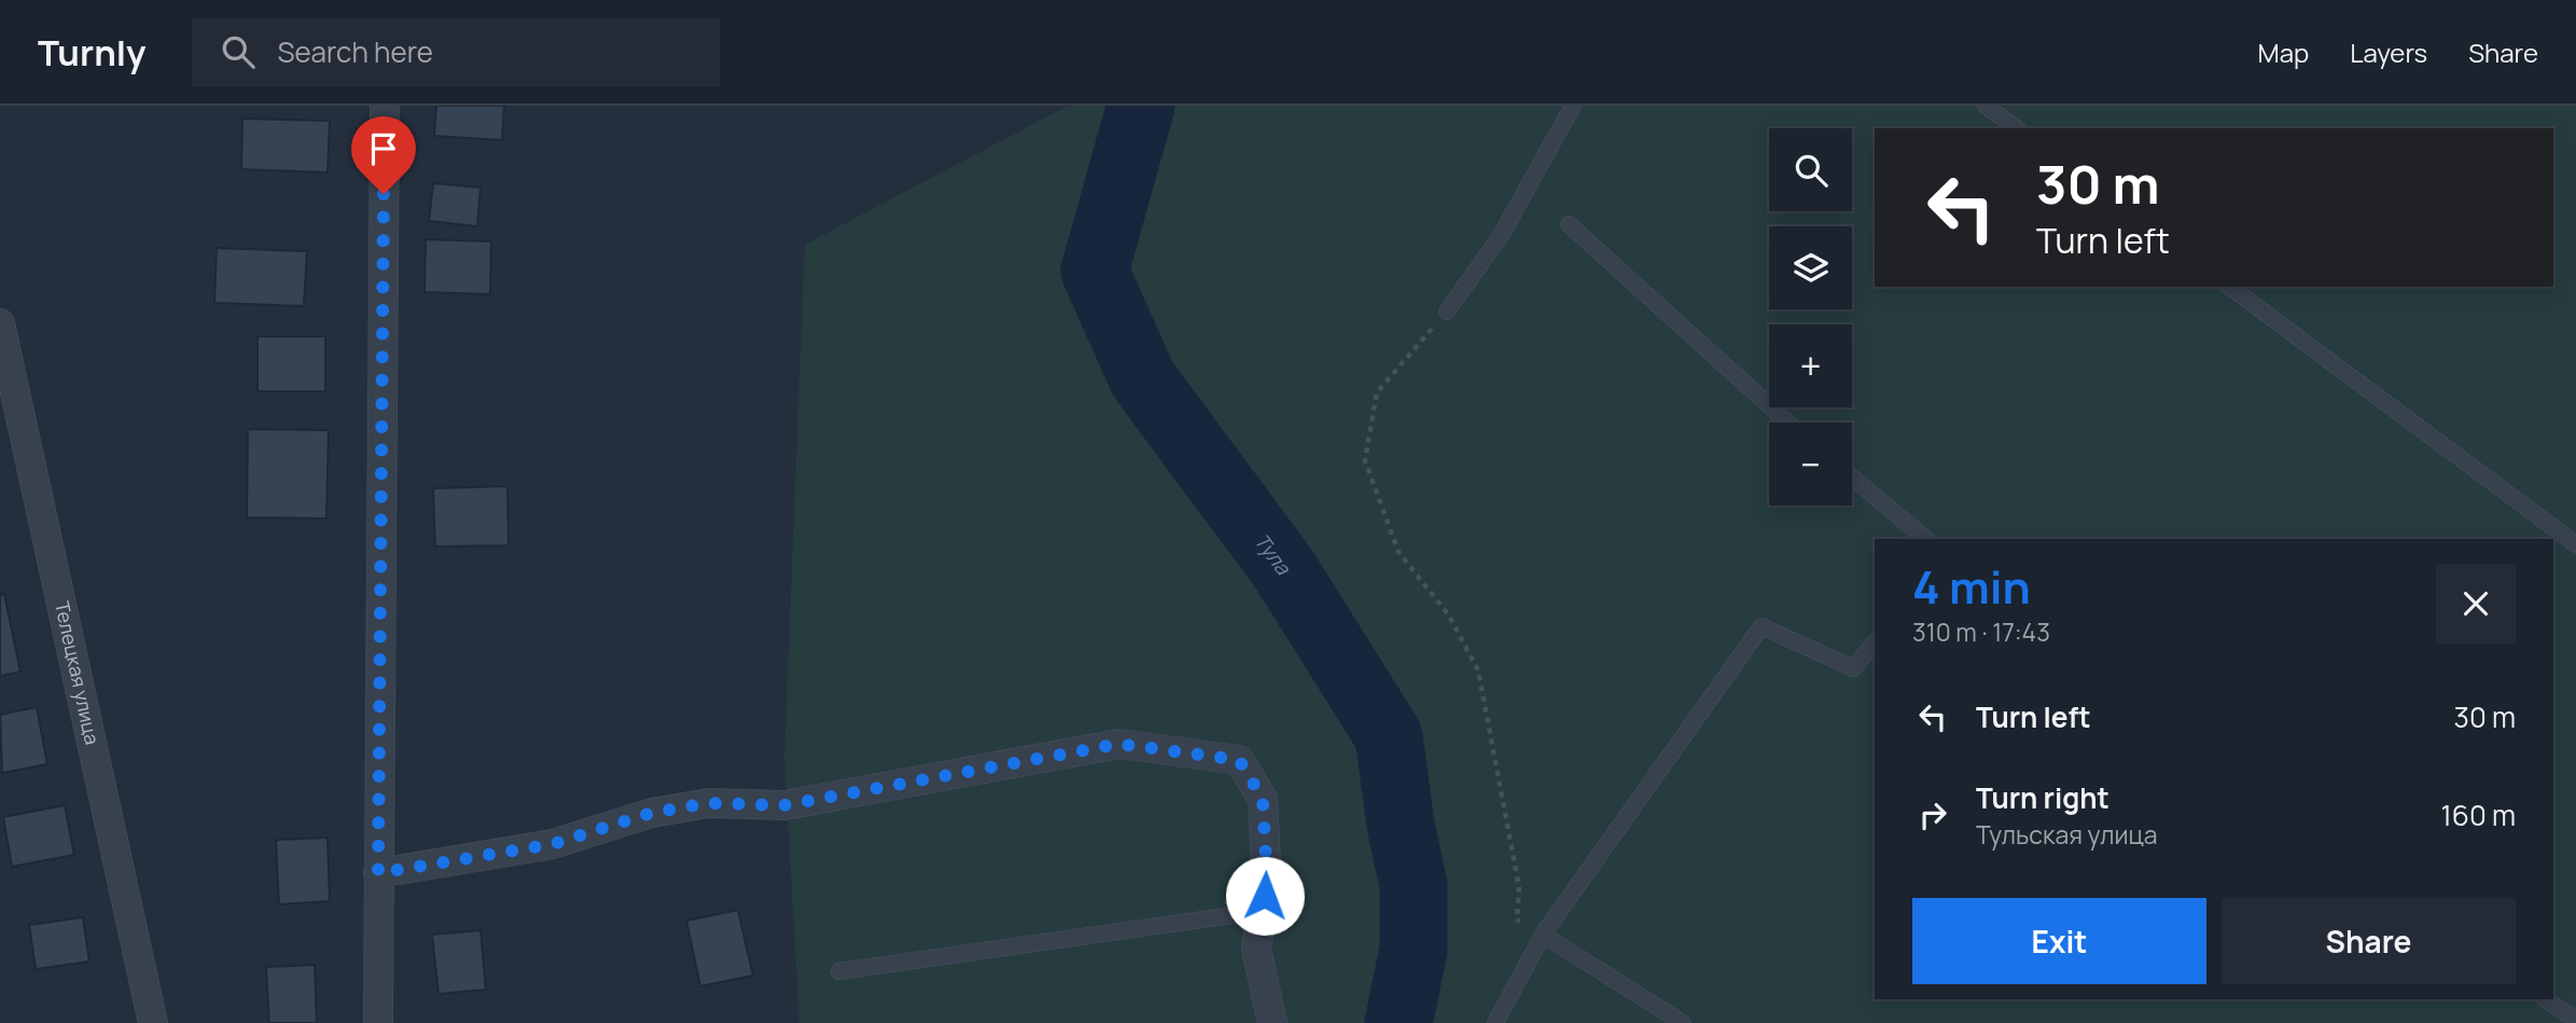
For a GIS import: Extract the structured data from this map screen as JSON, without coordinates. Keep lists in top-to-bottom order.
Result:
{
  "streets": {
    "street": ["Телецкая улица"]
  },
  "water": ["Тула"],
  "page": {
    "header": "Turnly",
    "search": "Search here",
    "nav": ["Map", "Layers", "Share"],
    "map_buttons": ["+", "−"],
    "turn": ["30 m", "Turn left"],
    "heading": ["4 min", "310 m · 17:43"],
    "list": [
      {
        "name": "Turn left",
        "value": "30 m"
      },
      {
        "name": "Turn right",
        "note": "Тульская улица",
        "value": "160 m"
      }
    ],
    "buttons": ["Exit", "Share"]
  }
}
